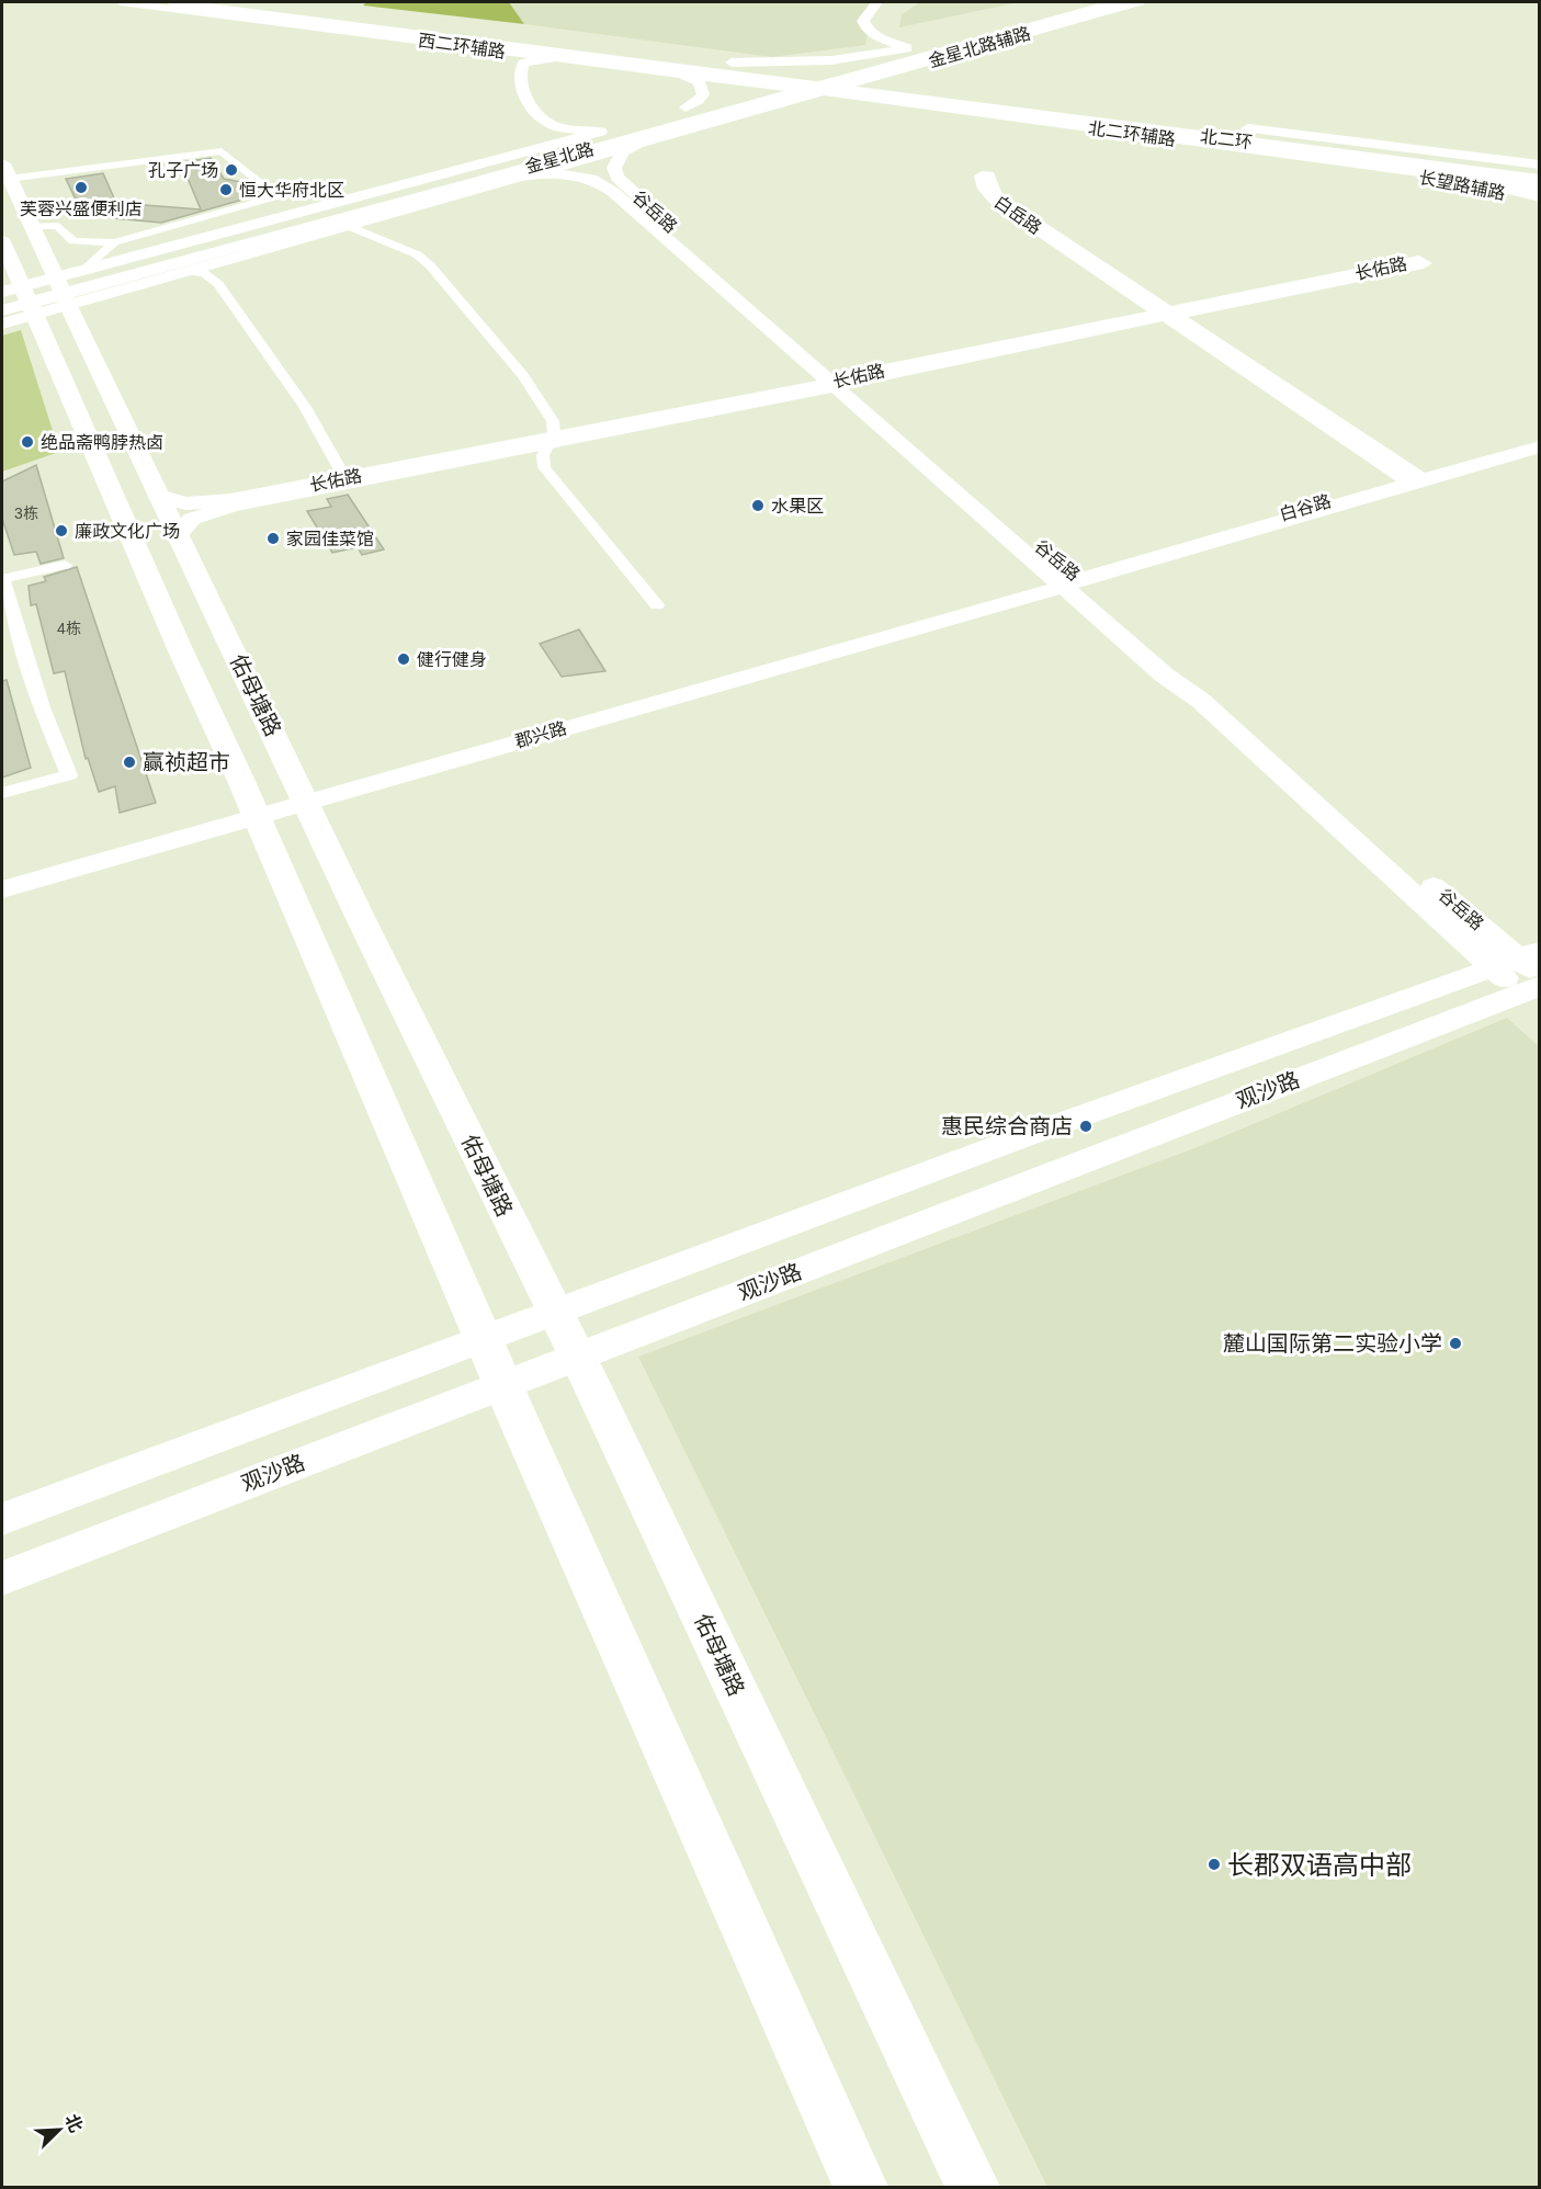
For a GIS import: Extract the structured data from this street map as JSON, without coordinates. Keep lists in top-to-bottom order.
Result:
{
  "streets": {
    "highway": ["北二环"],
    "main road": [
      "西二环辅路",
      "金星北路辅路",
      "北二环辅路",
      "金星北路",
      "长望路辅路",
      "谷岳路",
      "白岳路",
      "长佑路",
      "白谷路",
      "佑母塘路",
      "郡兴路",
      "观沙路"
    ]
  },
  "crossings": [
    ["西二环辅路", "金星北路辅路"],
    ["西二环辅路", "北二环辅路"],
    ["西二环辅路", "金星北路"],
    ["金星北路辅路", "北二环辅路"],
    ["金星北路辅路", "金星北路"],
    ["北二环辅路", "金星北路"],
    ["北二环辅路", "长望路辅路"],
    ["金星北路", "佑母塘路"],
    ["谷岳路", "长佑路"],
    ["白岳路", "长佑路"],
    ["白岳路", "白谷路"],
    ["长佑路", "佑母塘路"],
    ["白谷路", "郡兴路"],
    ["佑母塘路", "郡兴路"],
    ["佑母塘路", "观沙路"]
  ],
  "places": [
    "孔子广场",
    "芙蓉兴盛便利店",
    "恒大华府北区",
    "绝品斋鸭脖热卤",
    "水果区",
    "廉政文化广场",
    "家园佳菜馆",
    "健行健身",
    "赢祯超市",
    "惠民综合商店",
    "麓山国际第二实验小学",
    "长郡双语高中部"
  ],
  "house_numbers": ["3栋", "4栋"],
  "north": "top right"
}
